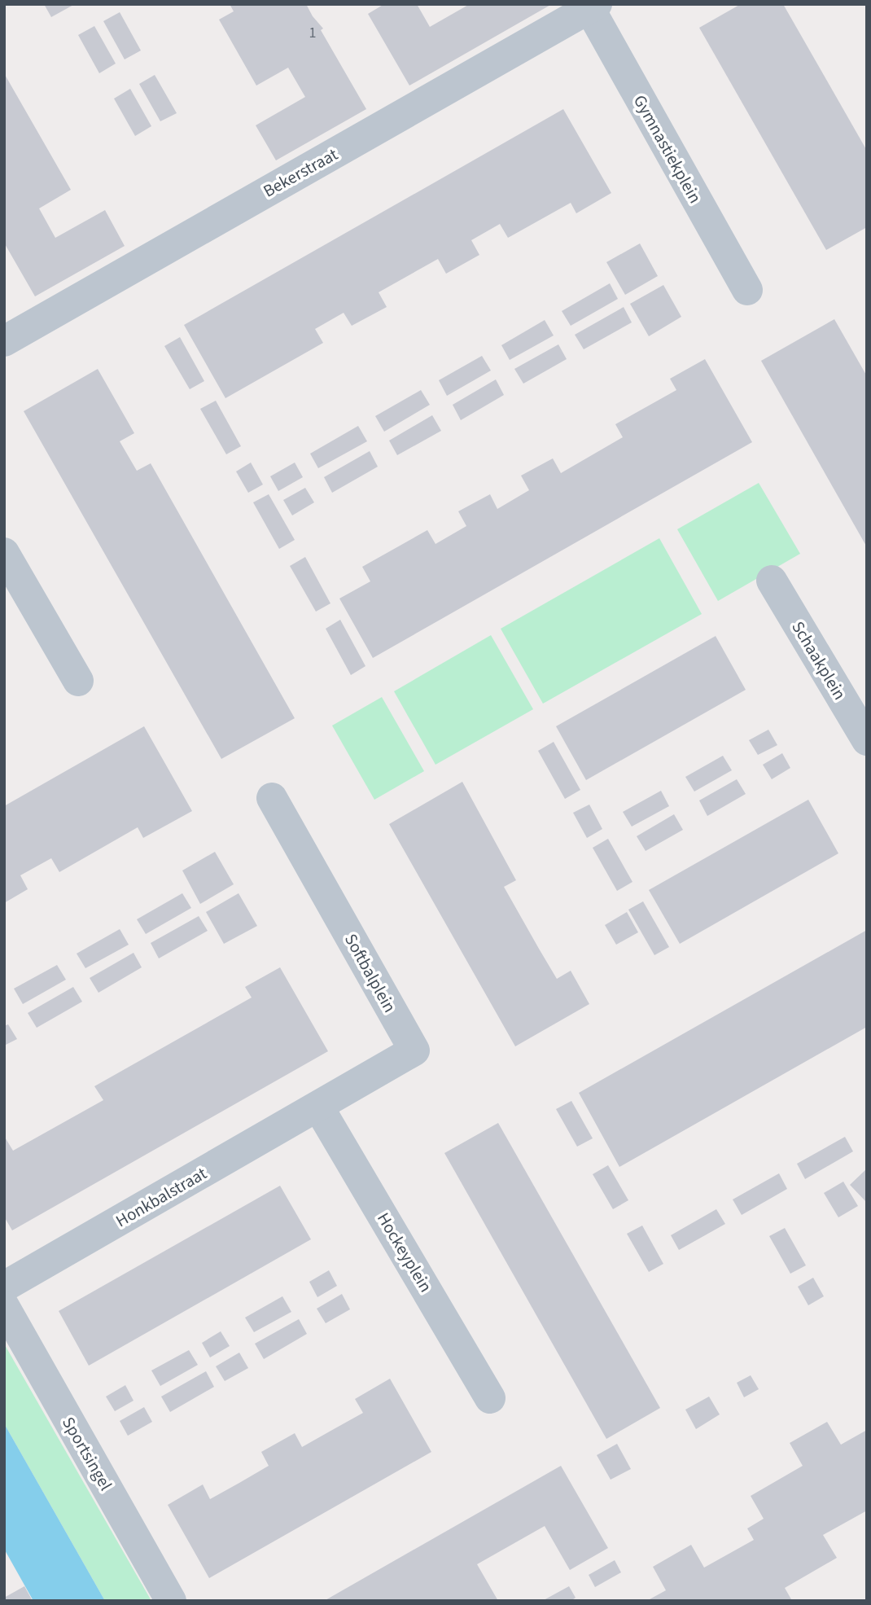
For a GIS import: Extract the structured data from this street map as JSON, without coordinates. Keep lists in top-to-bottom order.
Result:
{
  "streets": {
    "street": [
      "Gymnastiekplein",
      "Bekerstraat",
      "Schaakplein",
      "Softbalplein",
      "Honkbalstraat",
      "Hockeyplein",
      "Sportsingel"
    ]
  },
  "crossings": [
    ["Gymnastiekplein", "Bekerstraat"],
    ["Softbalplein", "Honkbalstraat"],
    ["Softbalplein", "Hockeyplein"],
    ["Honkbalstraat", "Hockeyplein"]
  ],
  "house_numbers": ["1"]
}
